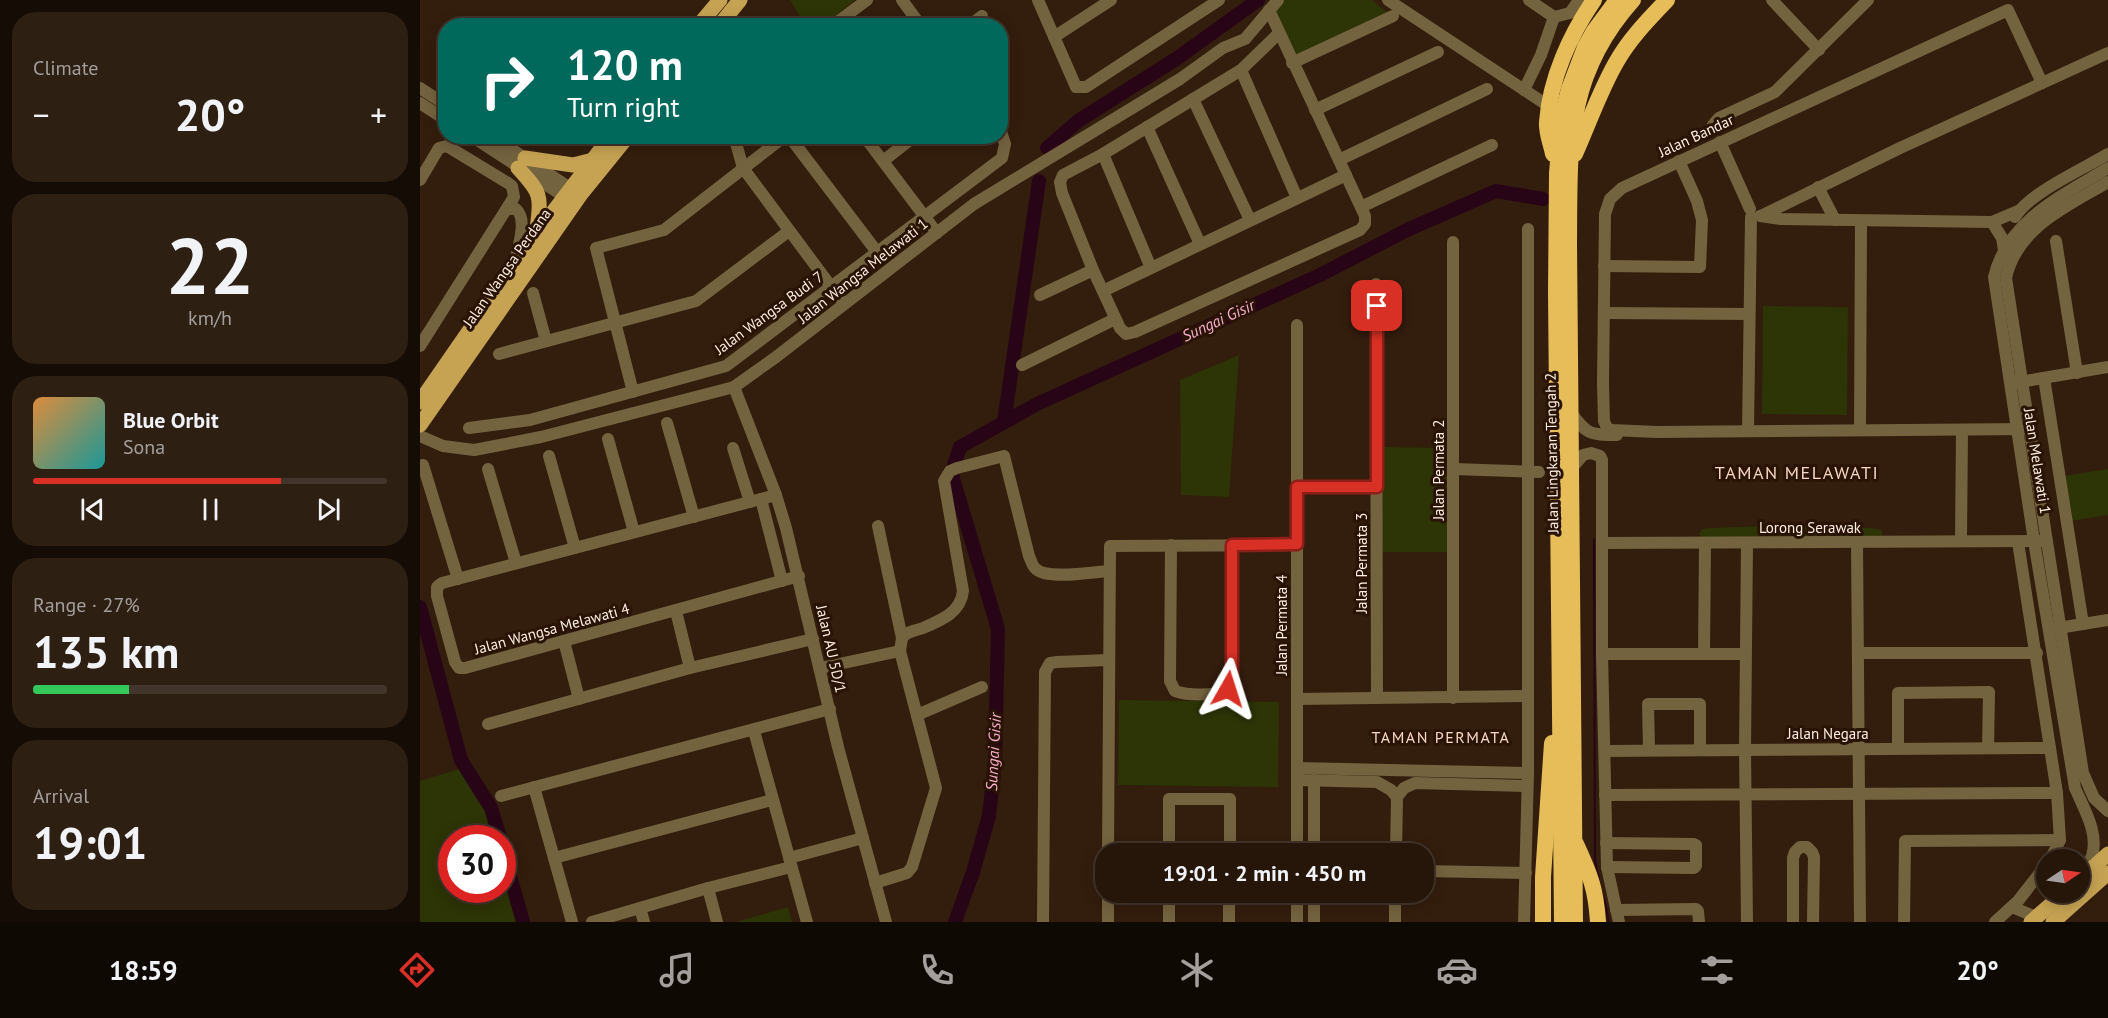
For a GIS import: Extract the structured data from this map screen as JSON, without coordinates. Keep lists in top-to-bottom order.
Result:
{
  "streets": {
    "highway": ["Jalan Lingkaran Tengah 2"],
    "main road": ["Jalan Wangsa Perdana"],
    "street": [
      "Jalan Bandar",
      "Jalan Wangsa Melawati 1",
      "Jalan Wangsa Budi 7",
      "Jalan Melawati 1",
      "Jalan Permata 2",
      "Lorong Serawak",
      "Jalan Permata 3",
      "Jalan Permata 4",
      "Jalan Wangsa Melawati 4",
      "Jalan AU 5D/1",
      "Jalan Negara"
    ]
  },
  "crossings": [
    ["Jalan Wangsa Melawati 1", "Jalan AU 5D/1"],
    ["Jalan Melawati 1", "Lorong Serawak"],
    ["Jalan Wangsa Melawati 4", "Jalan AU 5D/1"]
  ],
  "districts": ["TAMAN MELAWATI", "TAMAN PERMATA"],
  "water": ["Sungai Gisir"],
  "north": "right",
  "page": {
    "tile": [
      "Climate",
      ["22", "km/h"],
      ["Range · 27%", "135 km"],
      ["Arrival", "19:01"]
    ],
    "turn": ["120 m", "Turn right"],
    "heat": ["−", "20°", "+"],
    "song": ["Blue Orbit", "Sona"],
    "limit": "30",
    "trip": "19:01 · 2 min · 450 m",
    "tabs": ["18:59", "20°"]
  }
}
